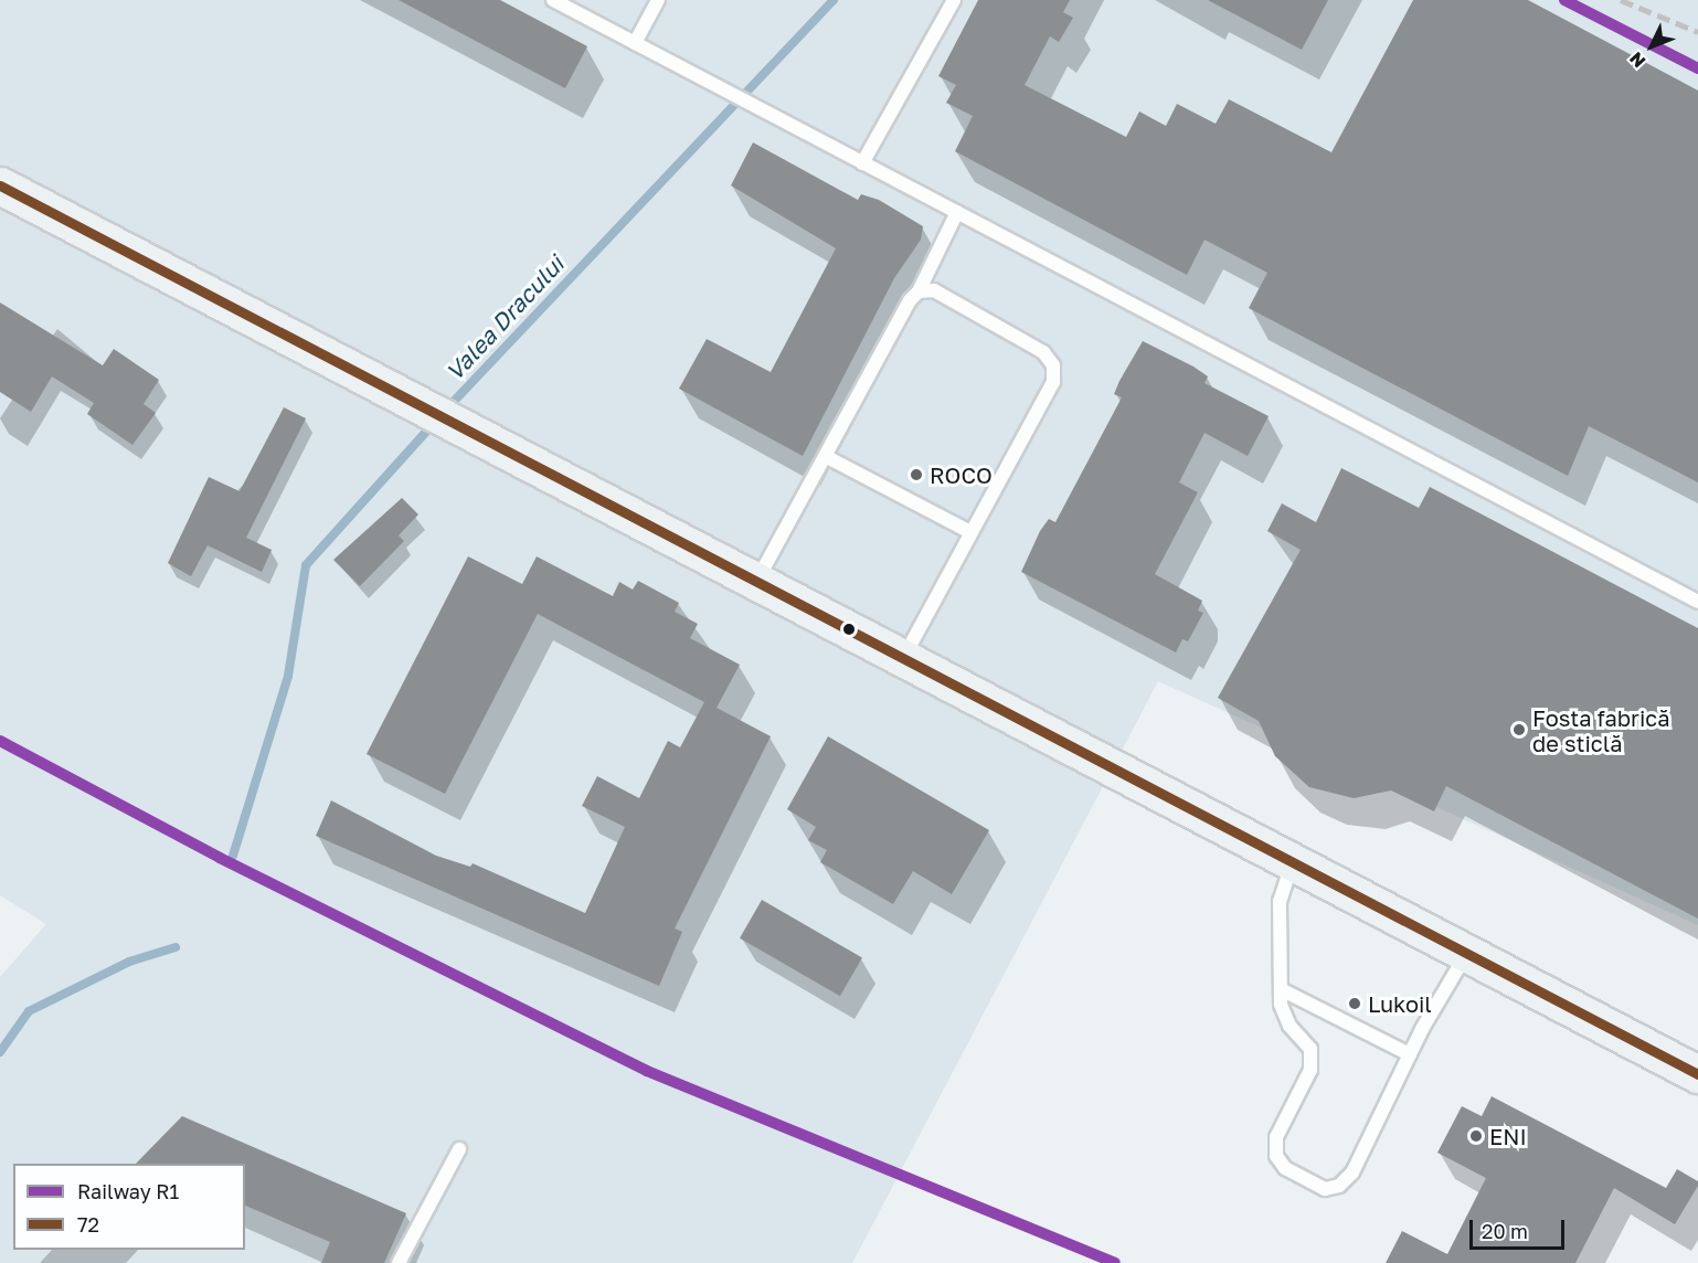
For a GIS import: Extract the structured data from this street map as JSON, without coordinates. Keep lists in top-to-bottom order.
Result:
{
  "water": ["Valea Dracului"],
  "places": [
    "ROCO",
    "Fosta fabrică de sticlă",
    "Lukoil",
    "ENI"
  ],
  "lines": ["rail line R1", "transit line 72"],
  "legend": ["Railway R1", "72"],
  "scale_bar": "20 m",
  "north": "bottom left"
}
